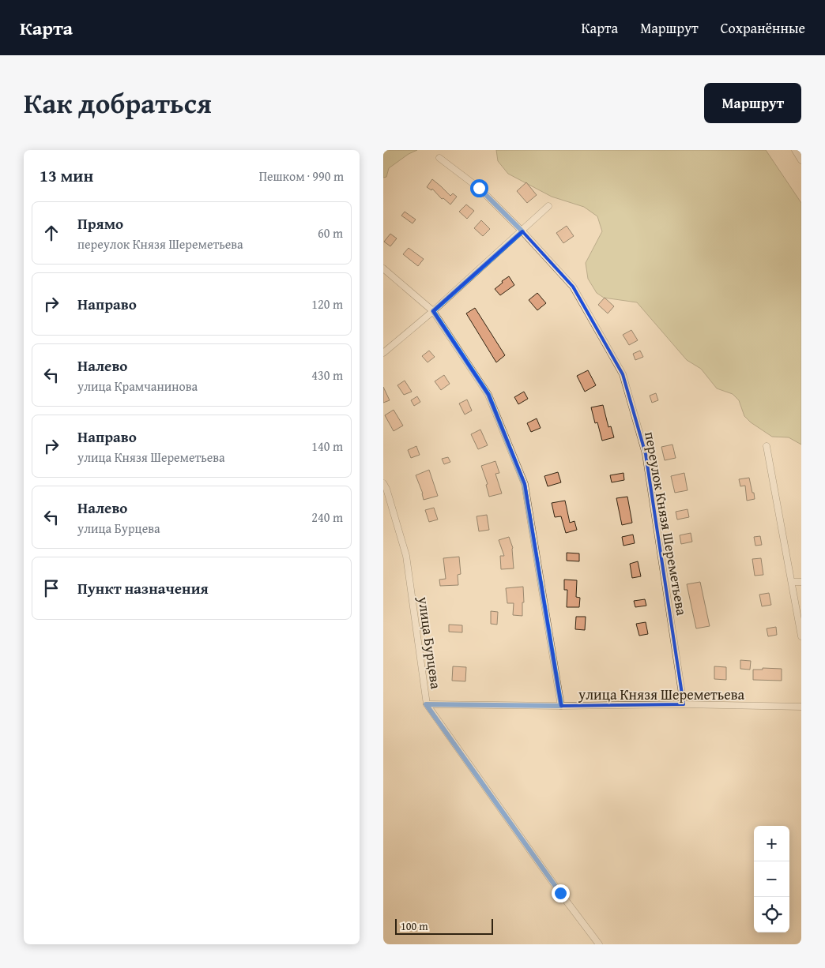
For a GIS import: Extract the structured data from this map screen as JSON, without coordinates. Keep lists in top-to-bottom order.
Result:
{
  "streets": {
    "street": ["переулок Князя Шереметьева", "улица Бурцева", "улица Князя Шереметьева"]
  },
  "crossings": [
    ["переулок Князя Шереметьева", "улица Князя Шереметьева"],
    ["улица Бурцева", "улица Князя Шереметьева"]
  ],
  "scale_bar": "100 m",
  "page": {
    "header": "Карта",
    "nav": ["Карта", "Маршрут", "Сохранённые"],
    "title": "Как добраться",
    "buttons": "Маршрут",
    "heading": ["13 мин", "Пешком · 990 m"],
    "list": [
      ["Прямо", "переулок Князя Шереметьева", "60 m"],
      ["Направо", "120 m"],
      ["Налево", "улица Крамчанинова", "430 m"],
      ["Направо", "улица Князя Шереметьева", "140 m"],
      ["Налево", "улица Бурцева", "240 m"],
      "Пункт назначения"
    ],
    "map_buttons": ["+", "−"],
    "scale": "100 m"
  }
}
